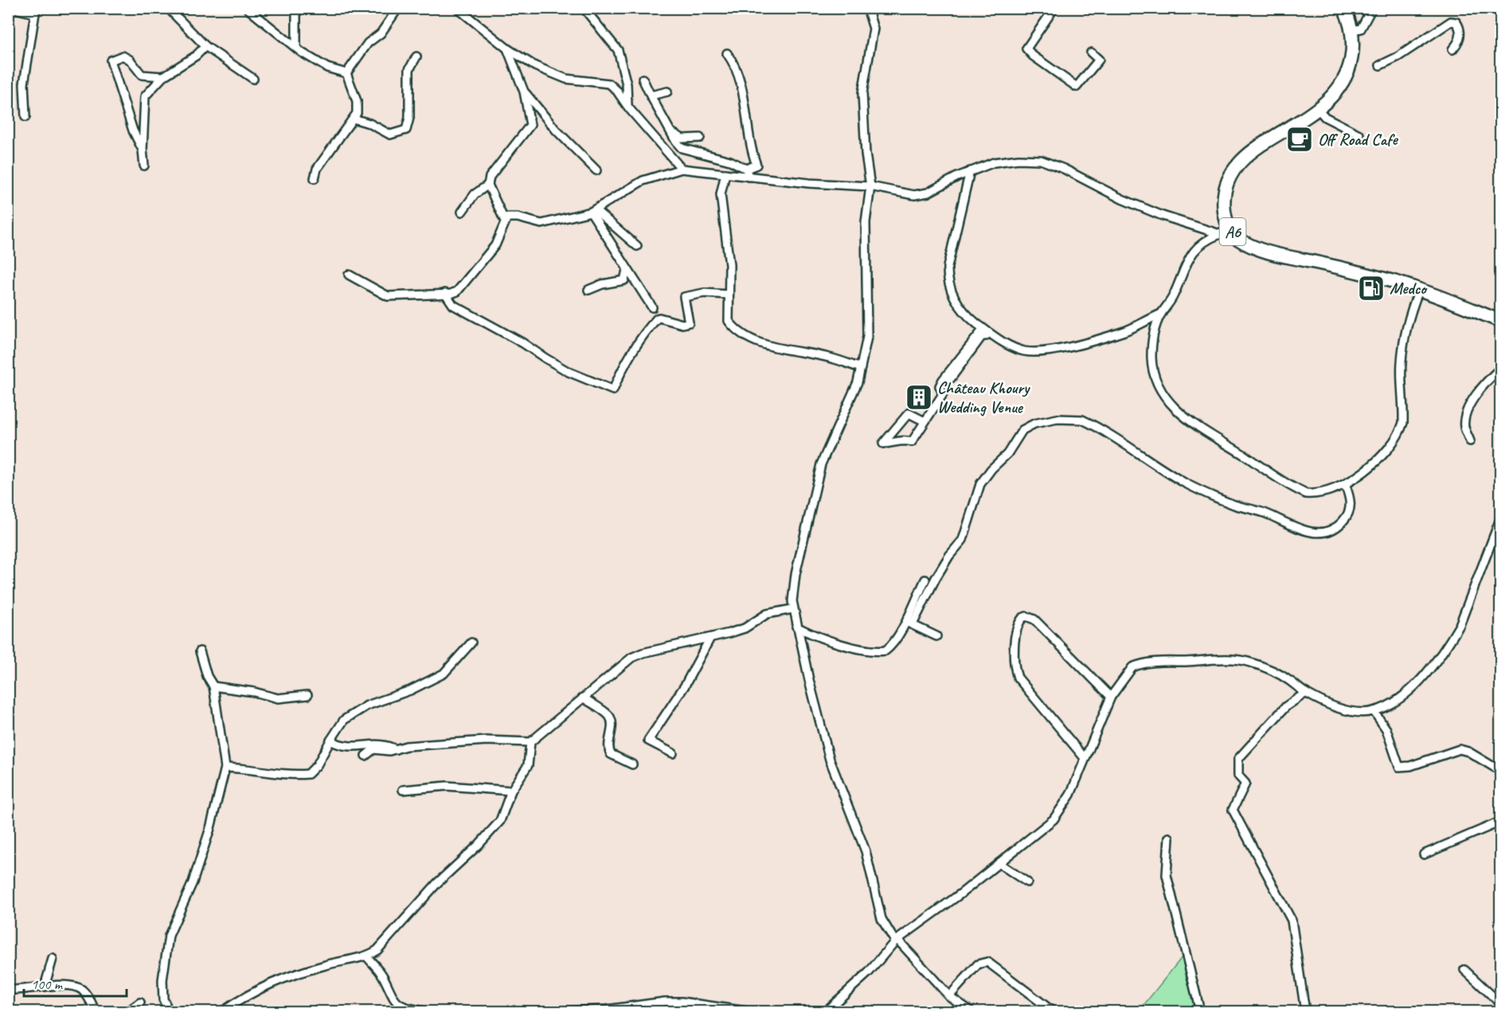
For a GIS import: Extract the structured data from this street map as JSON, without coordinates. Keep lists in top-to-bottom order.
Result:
{
  "streets": {
    "highway": ["A6"]
  },
  "places": {
    "cafe": ["Off Road Cafe"],
    "fuel station": ["Medco"],
    "building": ["Château Khoury Wedding Venue"]
  },
  "scale_bar": "100 m"
}
